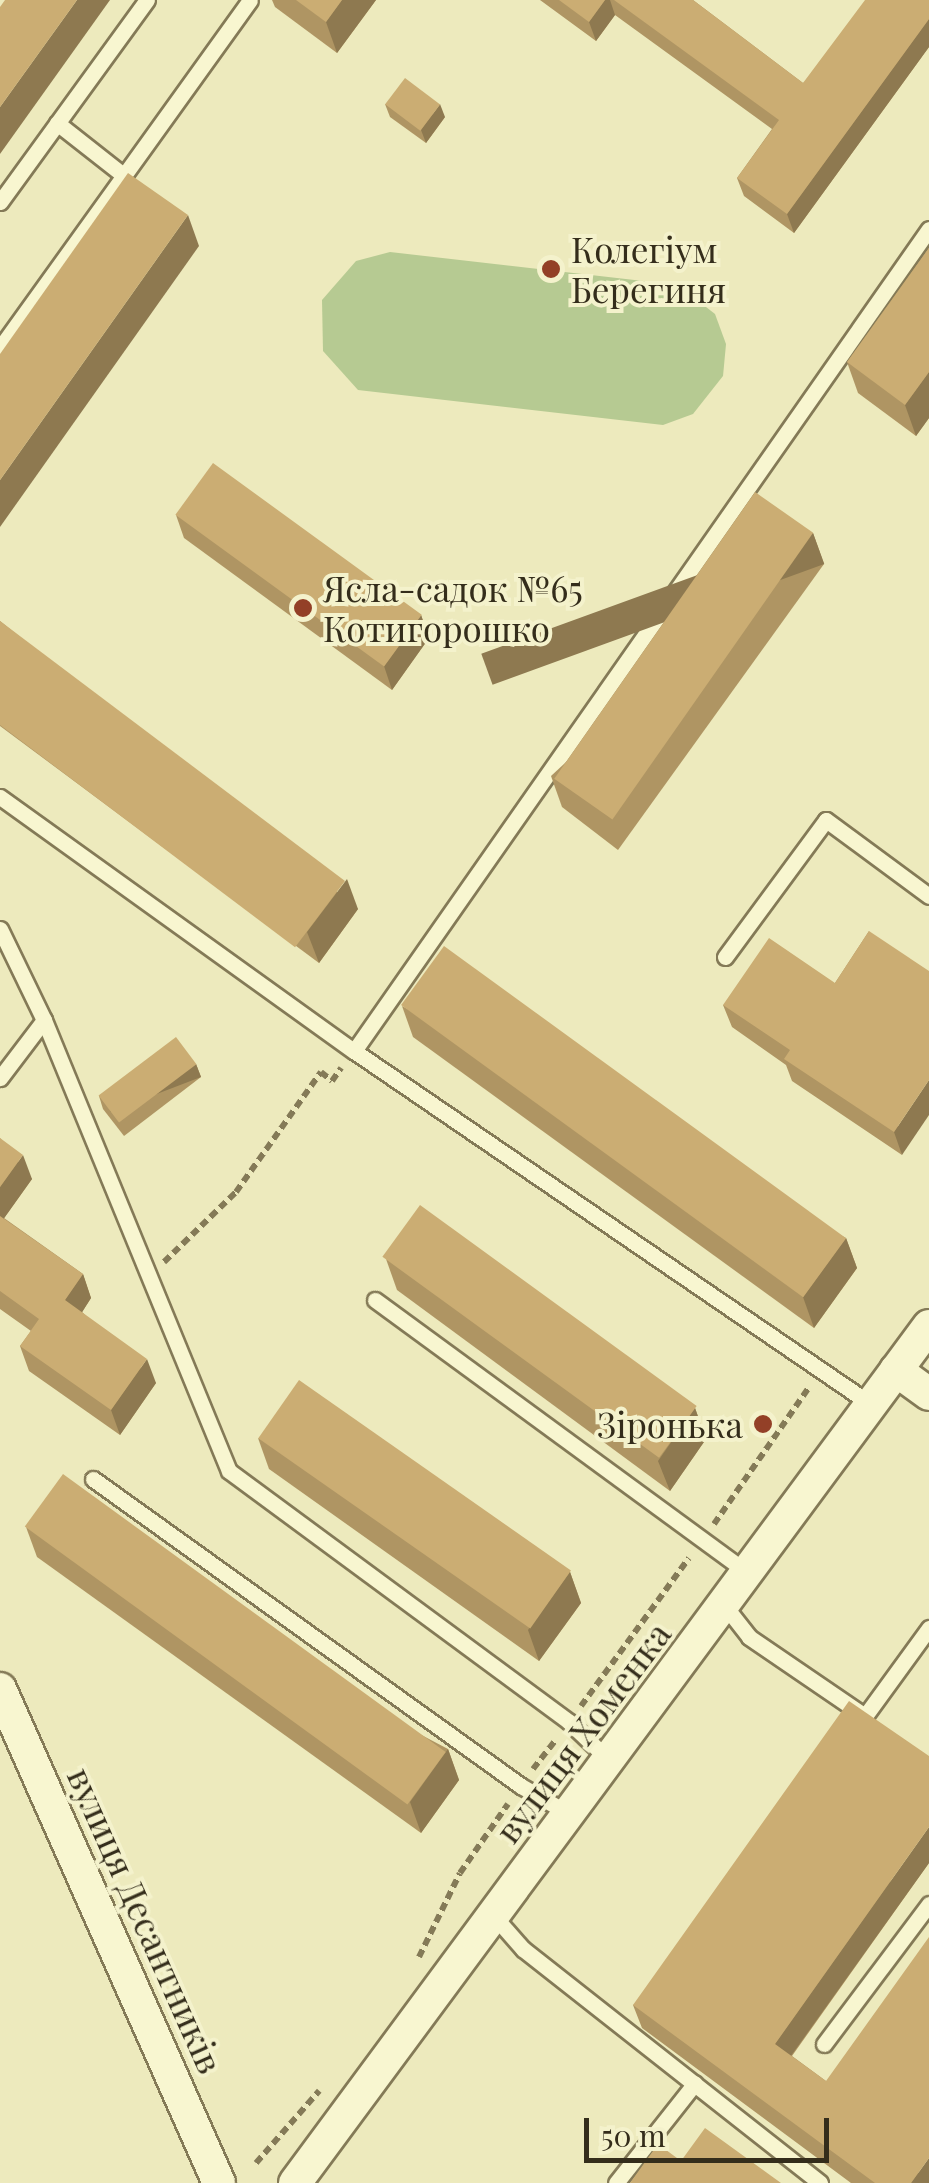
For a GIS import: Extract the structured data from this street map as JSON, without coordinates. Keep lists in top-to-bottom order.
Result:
{
  "streets": {
    "street": ["вулиця Хоменка", "вулиця Десантників"]
  },
  "places": ["Колегіум Берегиня", "Ясла-садок №65 Котигорошко", "Зіронька"],
  "scale_bar": "50 m"
}
